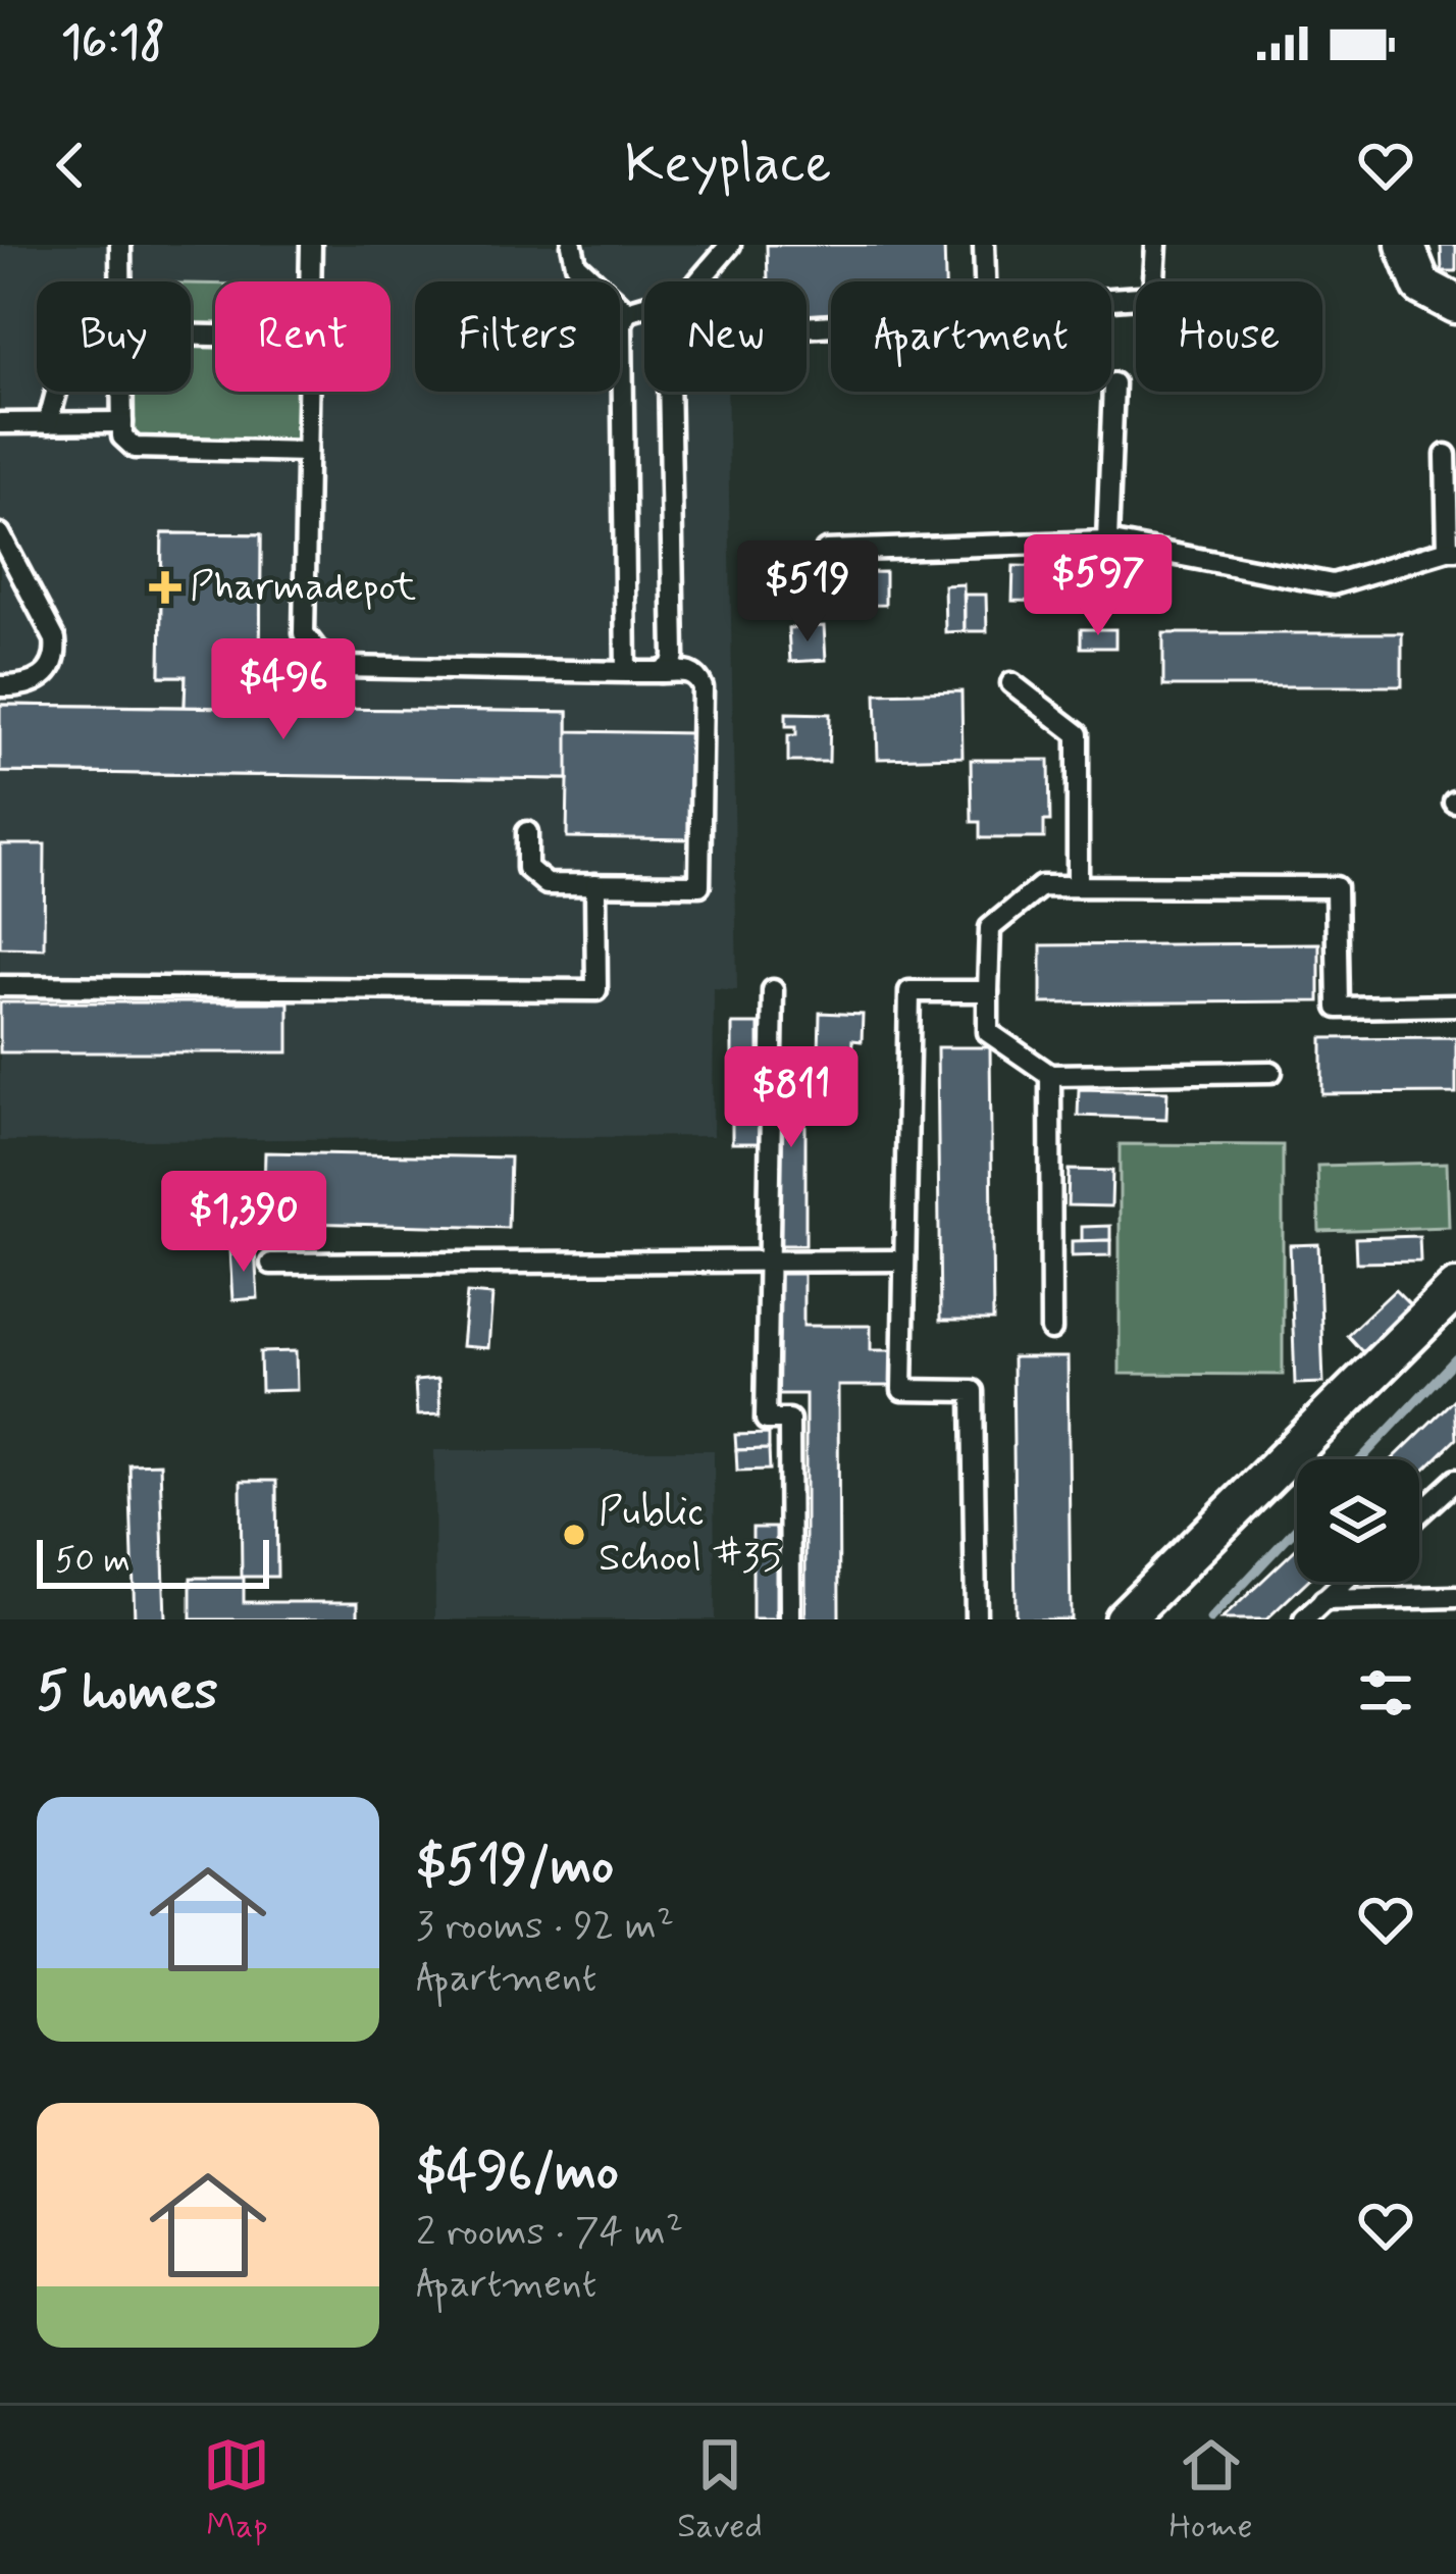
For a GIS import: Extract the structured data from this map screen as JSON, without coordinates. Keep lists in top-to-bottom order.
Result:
{
  "places": {
    "health": ["Pharmadepot"],
    "other": ["Public School #35"]
  },
  "scale_bar": "50 m",
  "page": {
    "status": "16:18",
    "header": "Keyplace",
    "chip": [
      "Buy",
      "Rent",
      "Filters",
      "New",
      "Apartment",
      "House"
    ],
    "price": [
      "$597",
      "$519",
      "$496",
      "$811",
      "$1,390"
    ],
    "scale": "50 m",
    "heading": "5 homes",
    "list": [
      {
        "name": "$519/mo",
        "note": "3 rooms · 92 m² · Apartment"
      },
      {
        "name": "$496/mo",
        "note": "2 rooms · 74 m² · Apartment"
      }
    ],
    "tabs": ["Map", "Saved", "Home"]
  }
}
